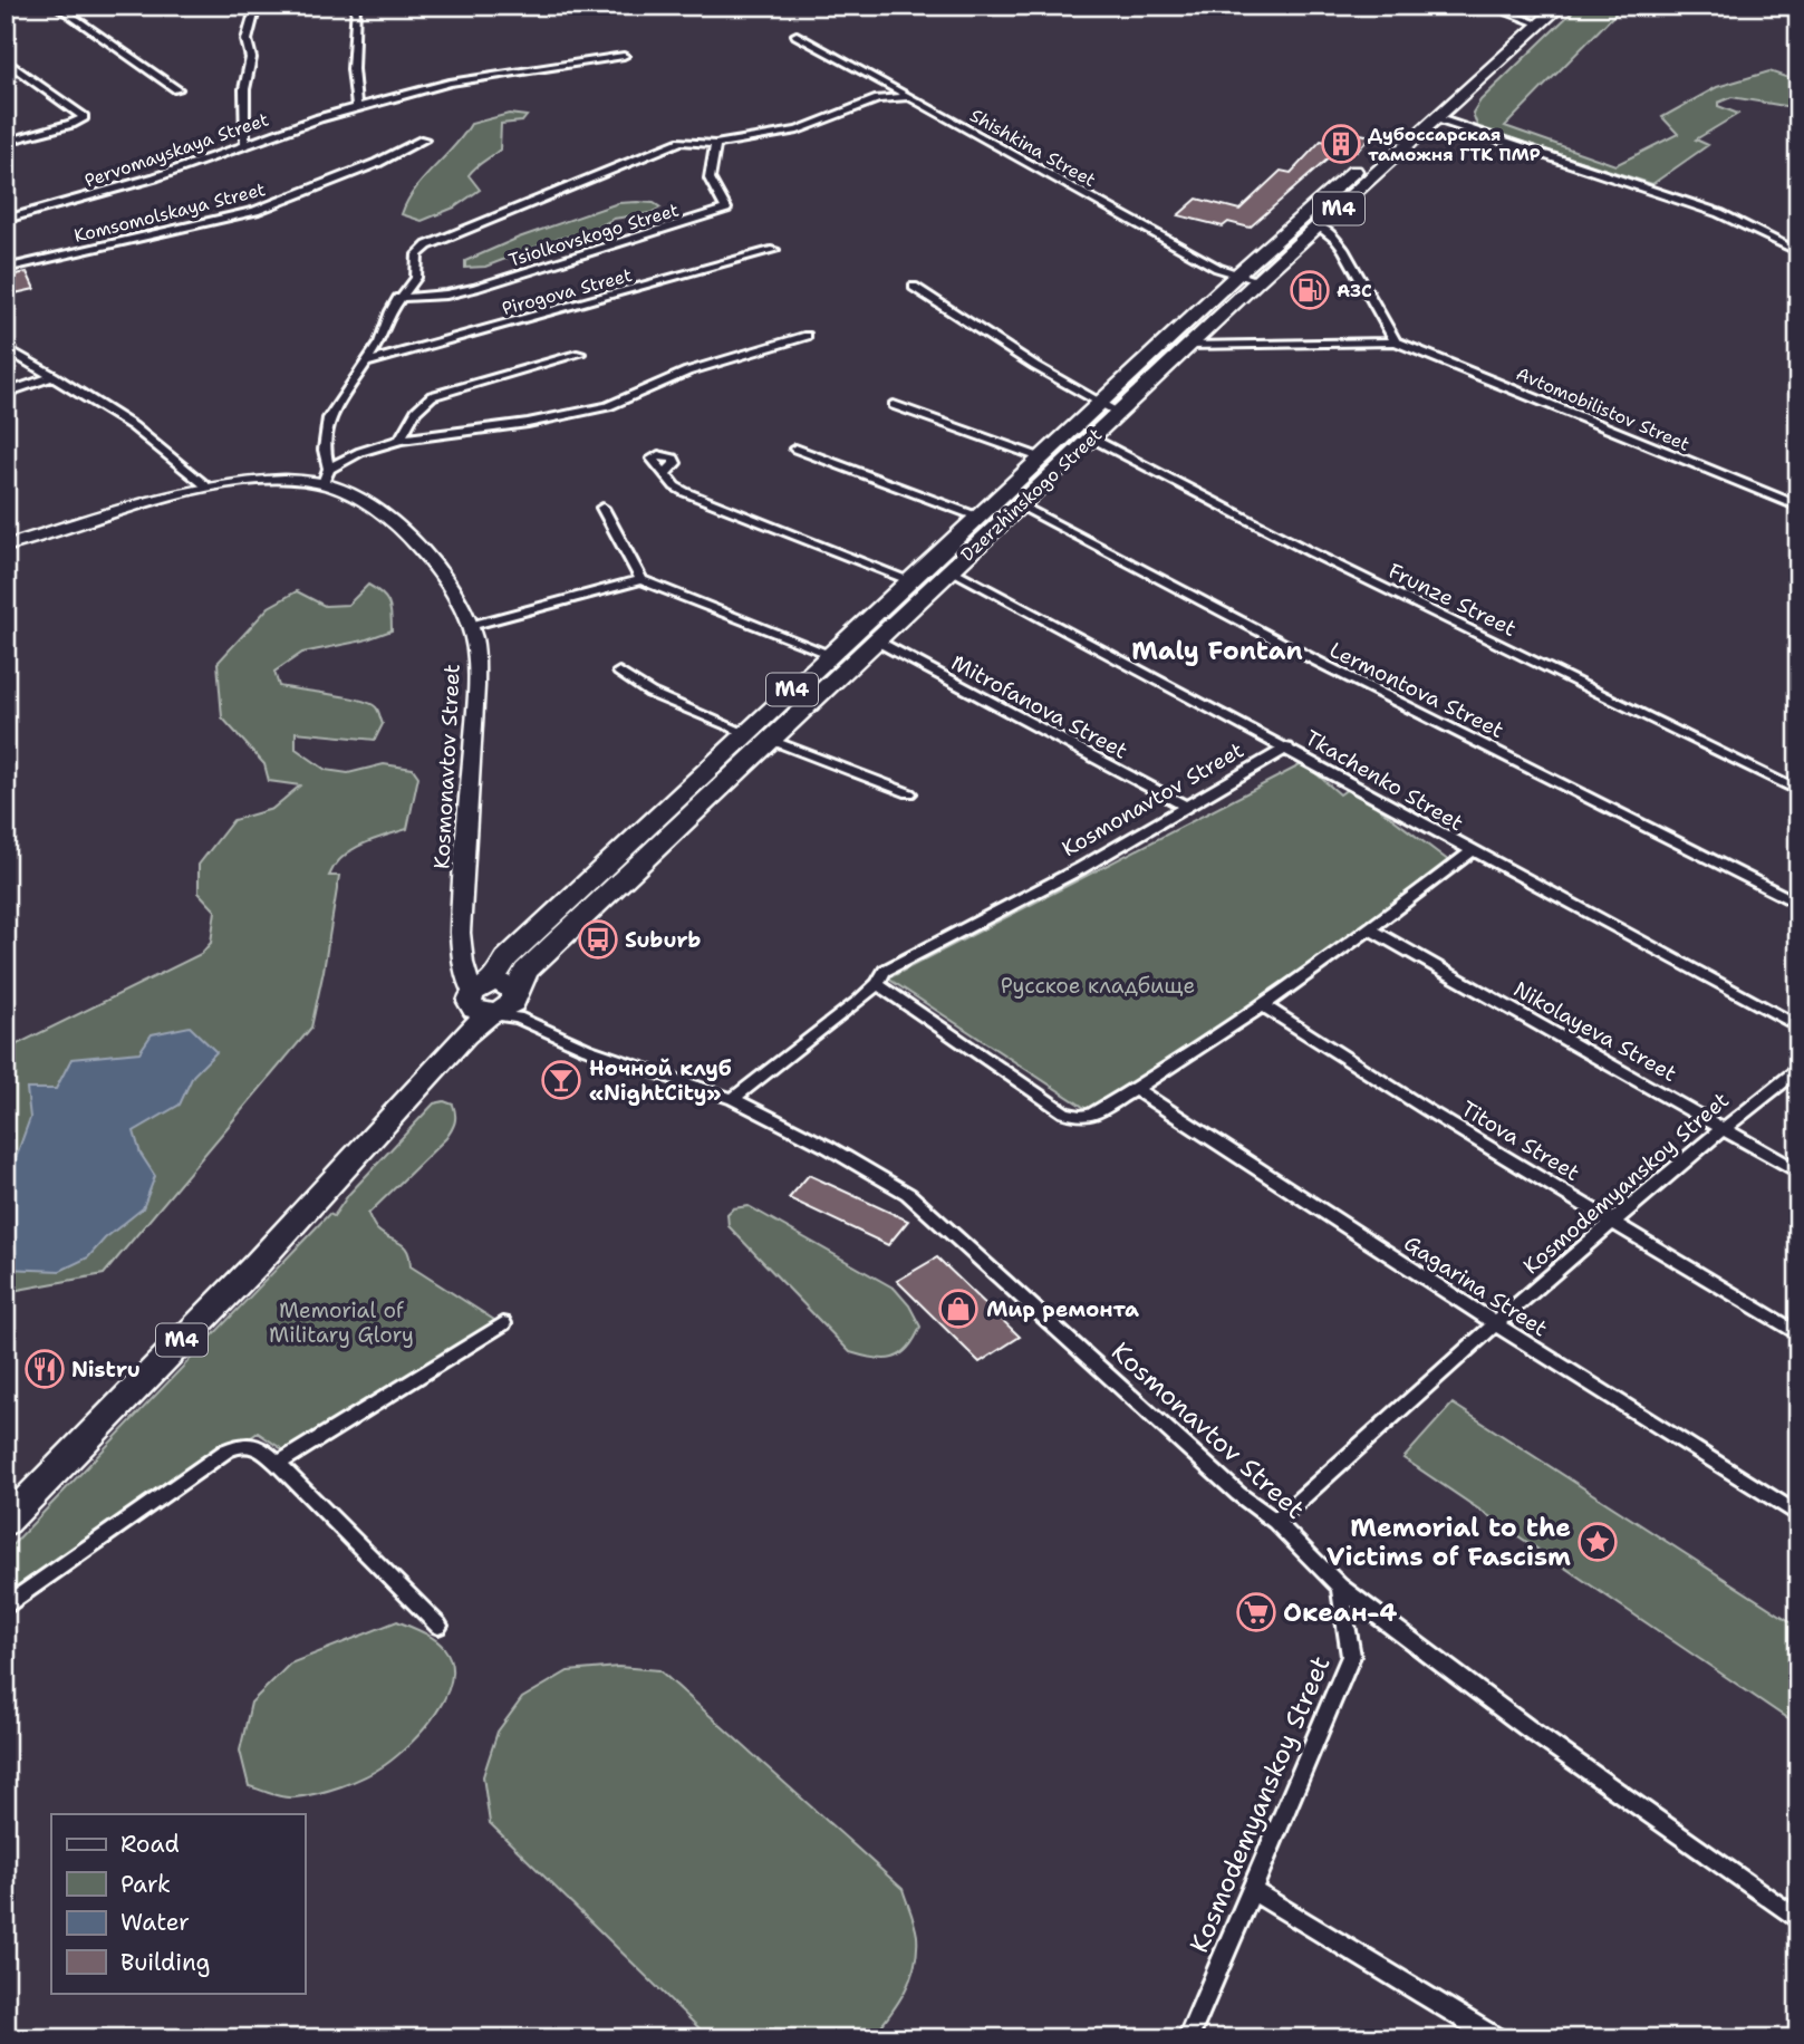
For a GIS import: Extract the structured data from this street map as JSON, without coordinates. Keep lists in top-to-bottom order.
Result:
{
  "streets": {
    "highway": ["M4", "Dzerzhinskogo Street"],
    "street": [
      "Shishkina Street",
      "Pervomayskaya Street",
      "Komsomolskaya Street",
      "Tsiolkovskogo Street",
      "Pirogova Street",
      "Avtomobilistov Street",
      "Frunze Street",
      "Lermontova Street",
      "Mitrofanova Street",
      "Kosmonavtov Street",
      "Tkachenko Street",
      "Nikolayeva Street",
      "Titova Street",
      "Kosmodemyanskoy Street",
      "Gagarina Street"
    ]
  },
  "crossings": [
    ["Shishkina Street", "Dzerzhinskogo Street"],
    ["Dzerzhinskogo Street", "Frunze Street"],
    ["Dzerzhinskogo Street", "Lermontova Street"],
    ["Dzerzhinskogo Street", "Mitrofanova Street"],
    ["Dzerzhinskogo Street", "Kosmonavtov Street"],
    ["Dzerzhinskogo Street", "Tkachenko Street"],
    ["Mitrofanova Street", "Kosmonavtov Street"],
    ["Kosmonavtov Street", "Tkachenko Street"],
    ["Kosmonavtov Street", "Kosmodemyanskoy Street"],
    ["Nikolayeva Street", "Kosmodemyanskoy Street"],
    ["Titova Street", "Kosmodemyanskoy Street"],
    ["Kosmodemyanskoy Street", "Gagarina Street"]
  ],
  "districts": ["Maly Fontan"],
  "parks": ["Русское кладбище", "Memorial of Military Glory"],
  "places": {
    "building": ["Дубоссарская таможня ГТК ПМР"],
    "fuel station": ["АЗС"],
    "bus stop": ["Suburb"],
    "bar": ["Ночной клуб «NightCity»"],
    "shop": ["Мир ремонта"],
    "restaurant": ["Nistru"],
    "place": ["Memorial to the Victims of Fascism"],
    "supermarket": ["Океан-4"]
  },
  "legend": [
    "Road",
    "Park",
    "Water",
    "Building"
  ]
}
